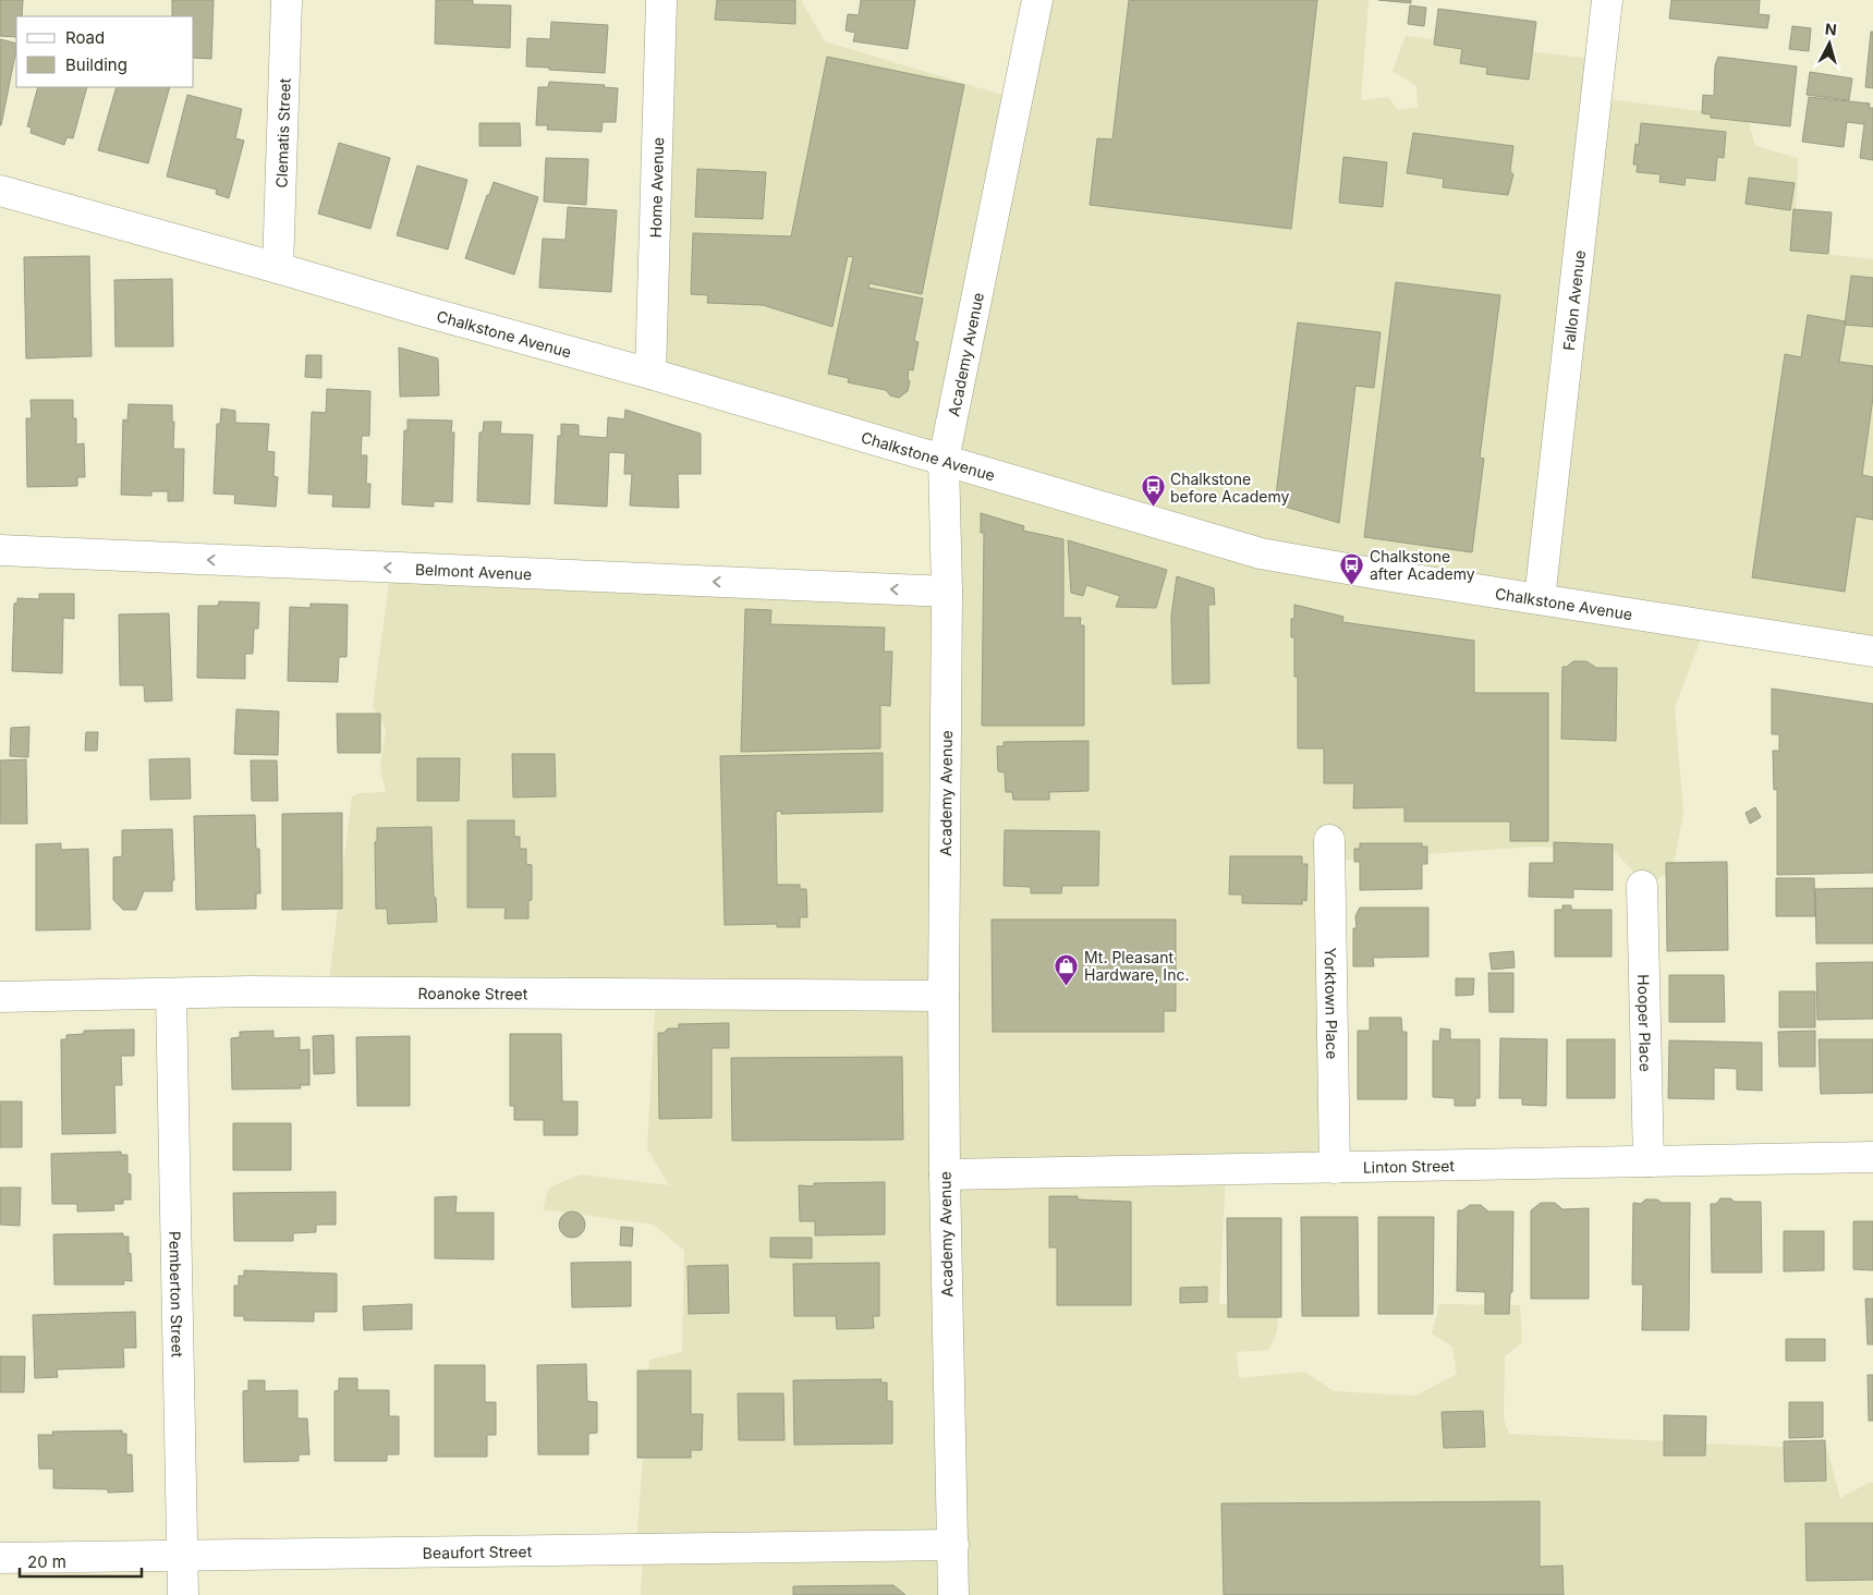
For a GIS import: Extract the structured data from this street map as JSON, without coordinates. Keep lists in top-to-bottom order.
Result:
{
  "streets": {
    "street": [
      "Clematis Street",
      "Home Avenue",
      "Fallon Avenue",
      "Chalkstone Avenue",
      "Academy Avenue",
      "Belmont Avenue",
      "Roanoke Street",
      "Yorktown Place",
      "Hooper Place",
      "Linton Street",
      "Pemberton Street",
      "Beaufort Street"
    ]
  },
  "crossings": [
    ["Clematis Street", "Chalkstone Avenue"],
    ["Home Avenue", "Chalkstone Avenue"],
    ["Fallon Avenue", "Chalkstone Avenue"],
    ["Chalkstone Avenue", "Academy Avenue"],
    ["Academy Avenue", "Belmont Avenue"],
    ["Academy Avenue", "Roanoke Street"],
    ["Academy Avenue", "Linton Street"],
    ["Academy Avenue", "Beaufort Street"],
    ["Roanoke Street", "Pemberton Street"],
    ["Yorktown Place", "Linton Street"],
    ["Hooper Place", "Linton Street"],
    ["Pemberton Street", "Beaufort Street"]
  ],
  "one_way": ["Belmont Avenue"],
  "places": {
    "bus stop": ["Chalkstone before Academy", "Chalkstone after Academy"],
    "shop": ["Mt. Pleasant Hardware, Inc."]
  },
  "legend": ["Road", "Building"],
  "scale_bar": "20 m",
  "north": "top"
}
